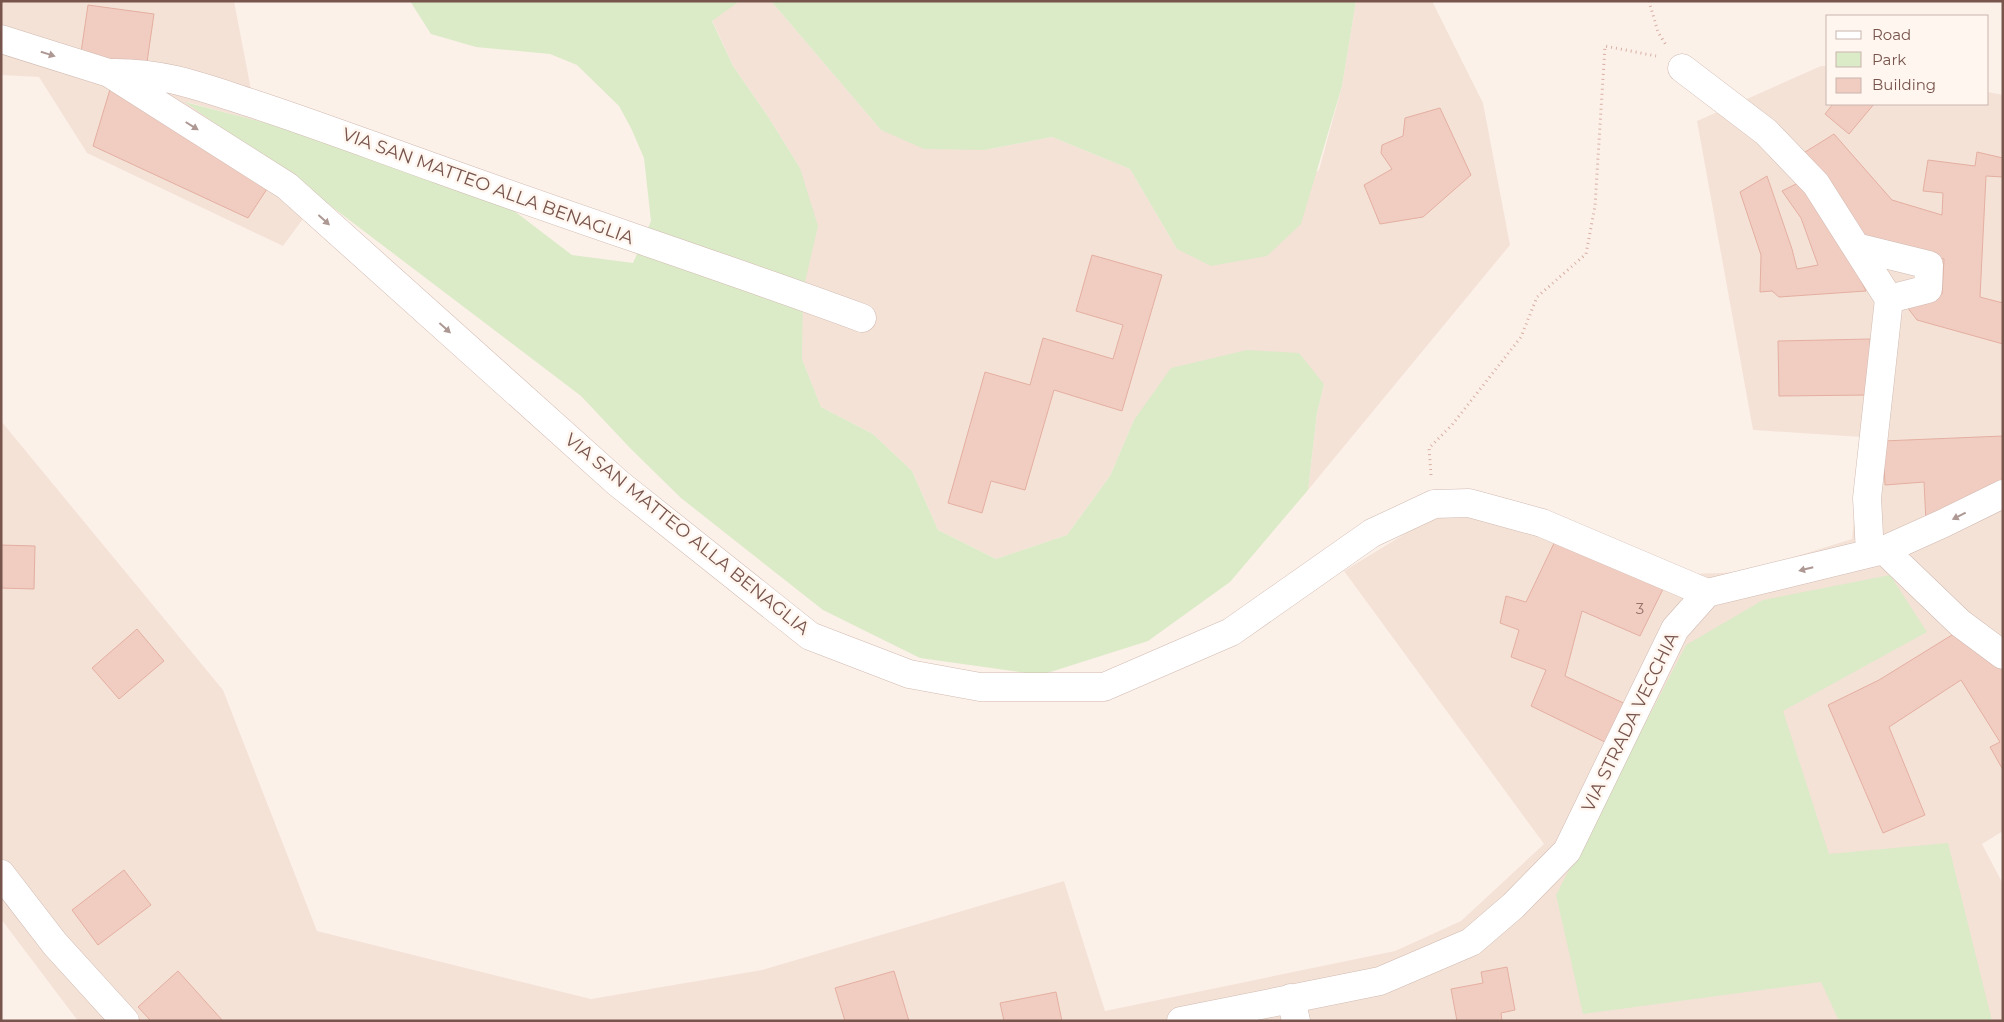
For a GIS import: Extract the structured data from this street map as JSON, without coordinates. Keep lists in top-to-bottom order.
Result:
{
  "streets": {
    "street": ["VIA SAN MATTEO ALLA BENAGLIA", "VIA STRADA VECCHIA"]
  },
  "crossings": [
    ["VIA SAN MATTEO ALLA BENAGLIA", "VIA STRADA VECCHIA"]
  ],
  "house_numbers": ["3"],
  "legend": ["Road", "Park", "Building"]
}
